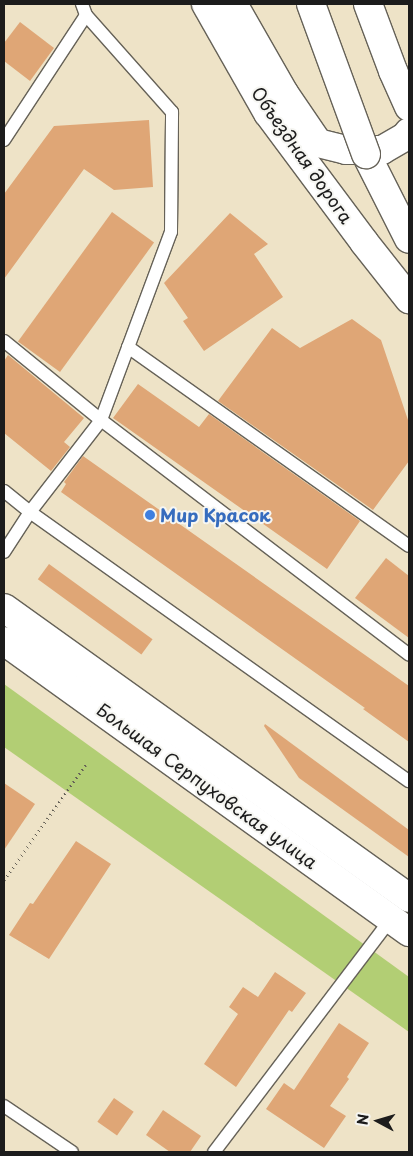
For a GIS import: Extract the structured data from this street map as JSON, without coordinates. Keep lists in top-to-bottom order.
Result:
{
  "streets": {
    "main road": ["Объездная дорога", "Большая Серпуховская улица"]
  },
  "places": ["Мир Красок"],
  "north": "left"
}
